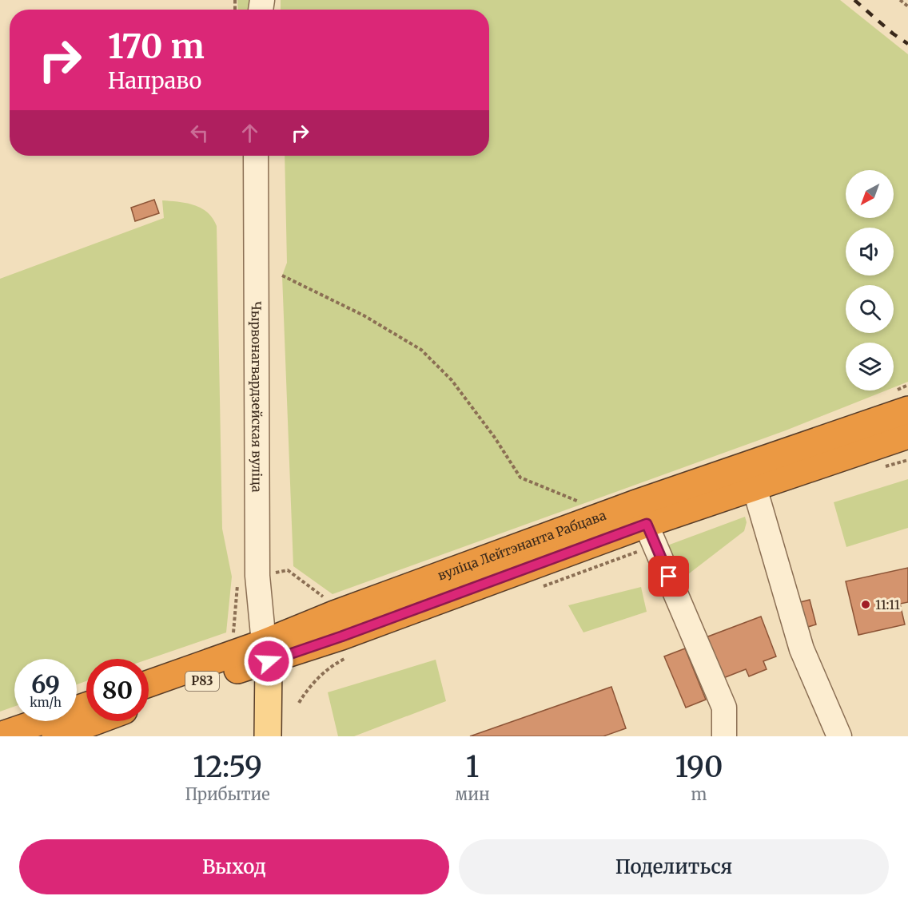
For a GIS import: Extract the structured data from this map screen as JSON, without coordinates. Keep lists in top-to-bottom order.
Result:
{
  "streets": {
    "highway": ["вуліца Лейтэнанта Рабцава", "Р83"],
    "street": ["Чырвонагвардзейская вуліца"]
  },
  "crossings": [
    ["Чырвонагвардзейская вуліца", "вуліца Лейтэнанта Рабцава"]
  ],
  "places": ["11:11"],
  "north": "bottom left",
  "page": {
    "turn": ["170 m", "Направо"],
    "speed": "69 km/h",
    "limit": "80",
    "eta": [
      "12:59",
      "Прибытие",
      "1",
      "мин",
      "190",
      "m"
    ],
    "buttons": ["Выход", "Поделиться"]
  }
}
